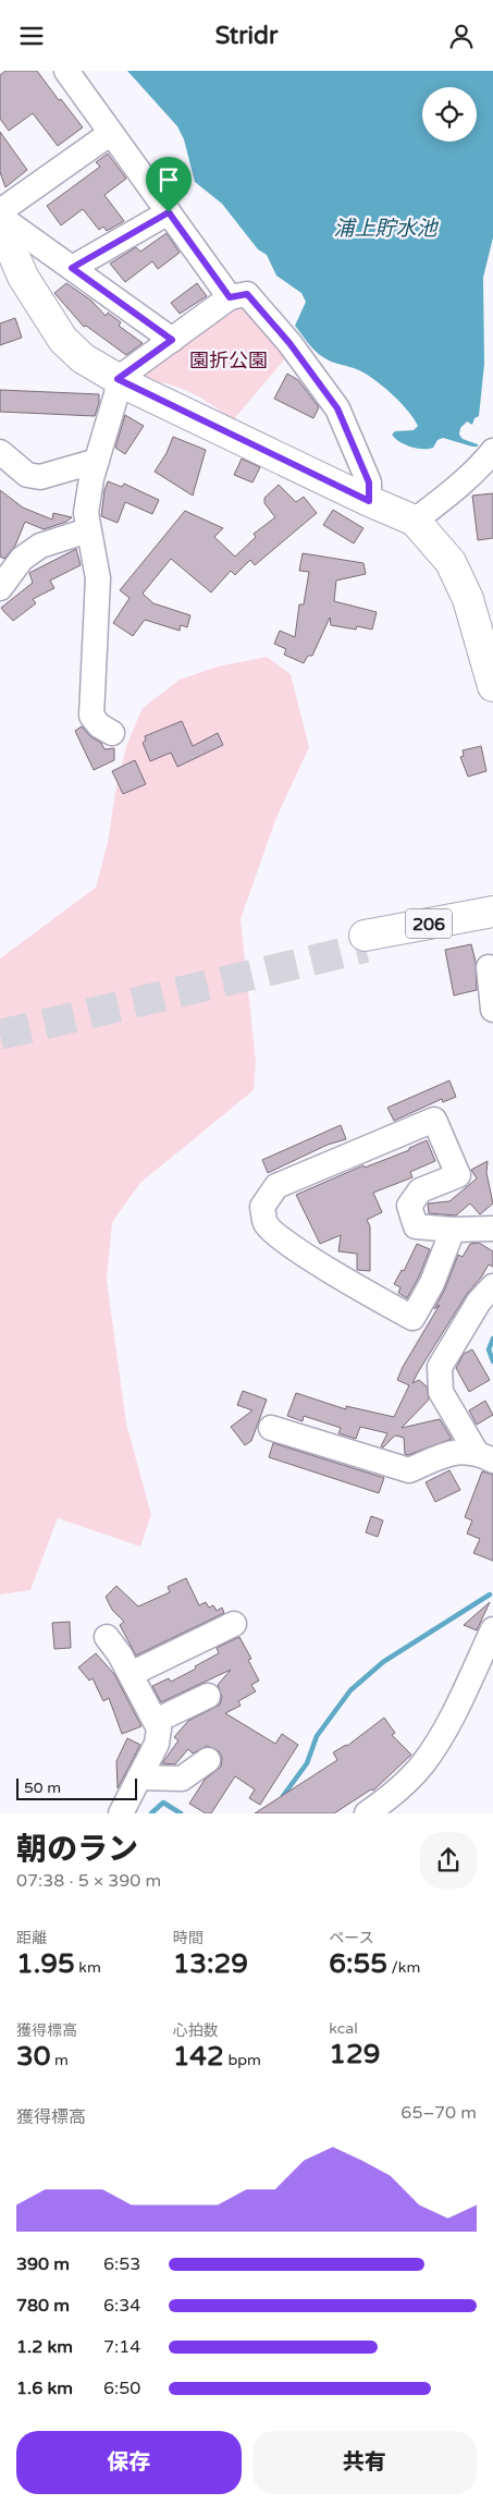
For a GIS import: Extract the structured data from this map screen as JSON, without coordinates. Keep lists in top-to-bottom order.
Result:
{
  "streets": {
    "main road": ["206"]
  },
  "water": ["浦上貯水池"],
  "parks": ["園折公園"],
  "scale_bar": "50 m",
  "page": {
    "header": "Stridr",
    "scale": "50 m",
    "heading": ["朝のラン", "07:38 · 5 × 390 m"],
    "stats": [
      ["距離", "1.95 km"],
      ["時間", "13:29"],
      ["ペース", "6:55 /km"],
      ["獲得標高", "30 m"],
      ["心拍数", "142 bpm"],
      ["kcal", "129"]
    ],
    "chart": ["獲得標高", "65–70 m"],
    "list": [
      {
        "name": "390 m",
        "note": "6:53"
      },
      {
        "name": "780 m",
        "note": "6:34"
      },
      {
        "name": "1.2 km",
        "note": "7:14"
      },
      {
        "name": "1.6 km",
        "note": "6:50"
      }
    ],
    "buttons": ["保存", "共有"]
  }
}
